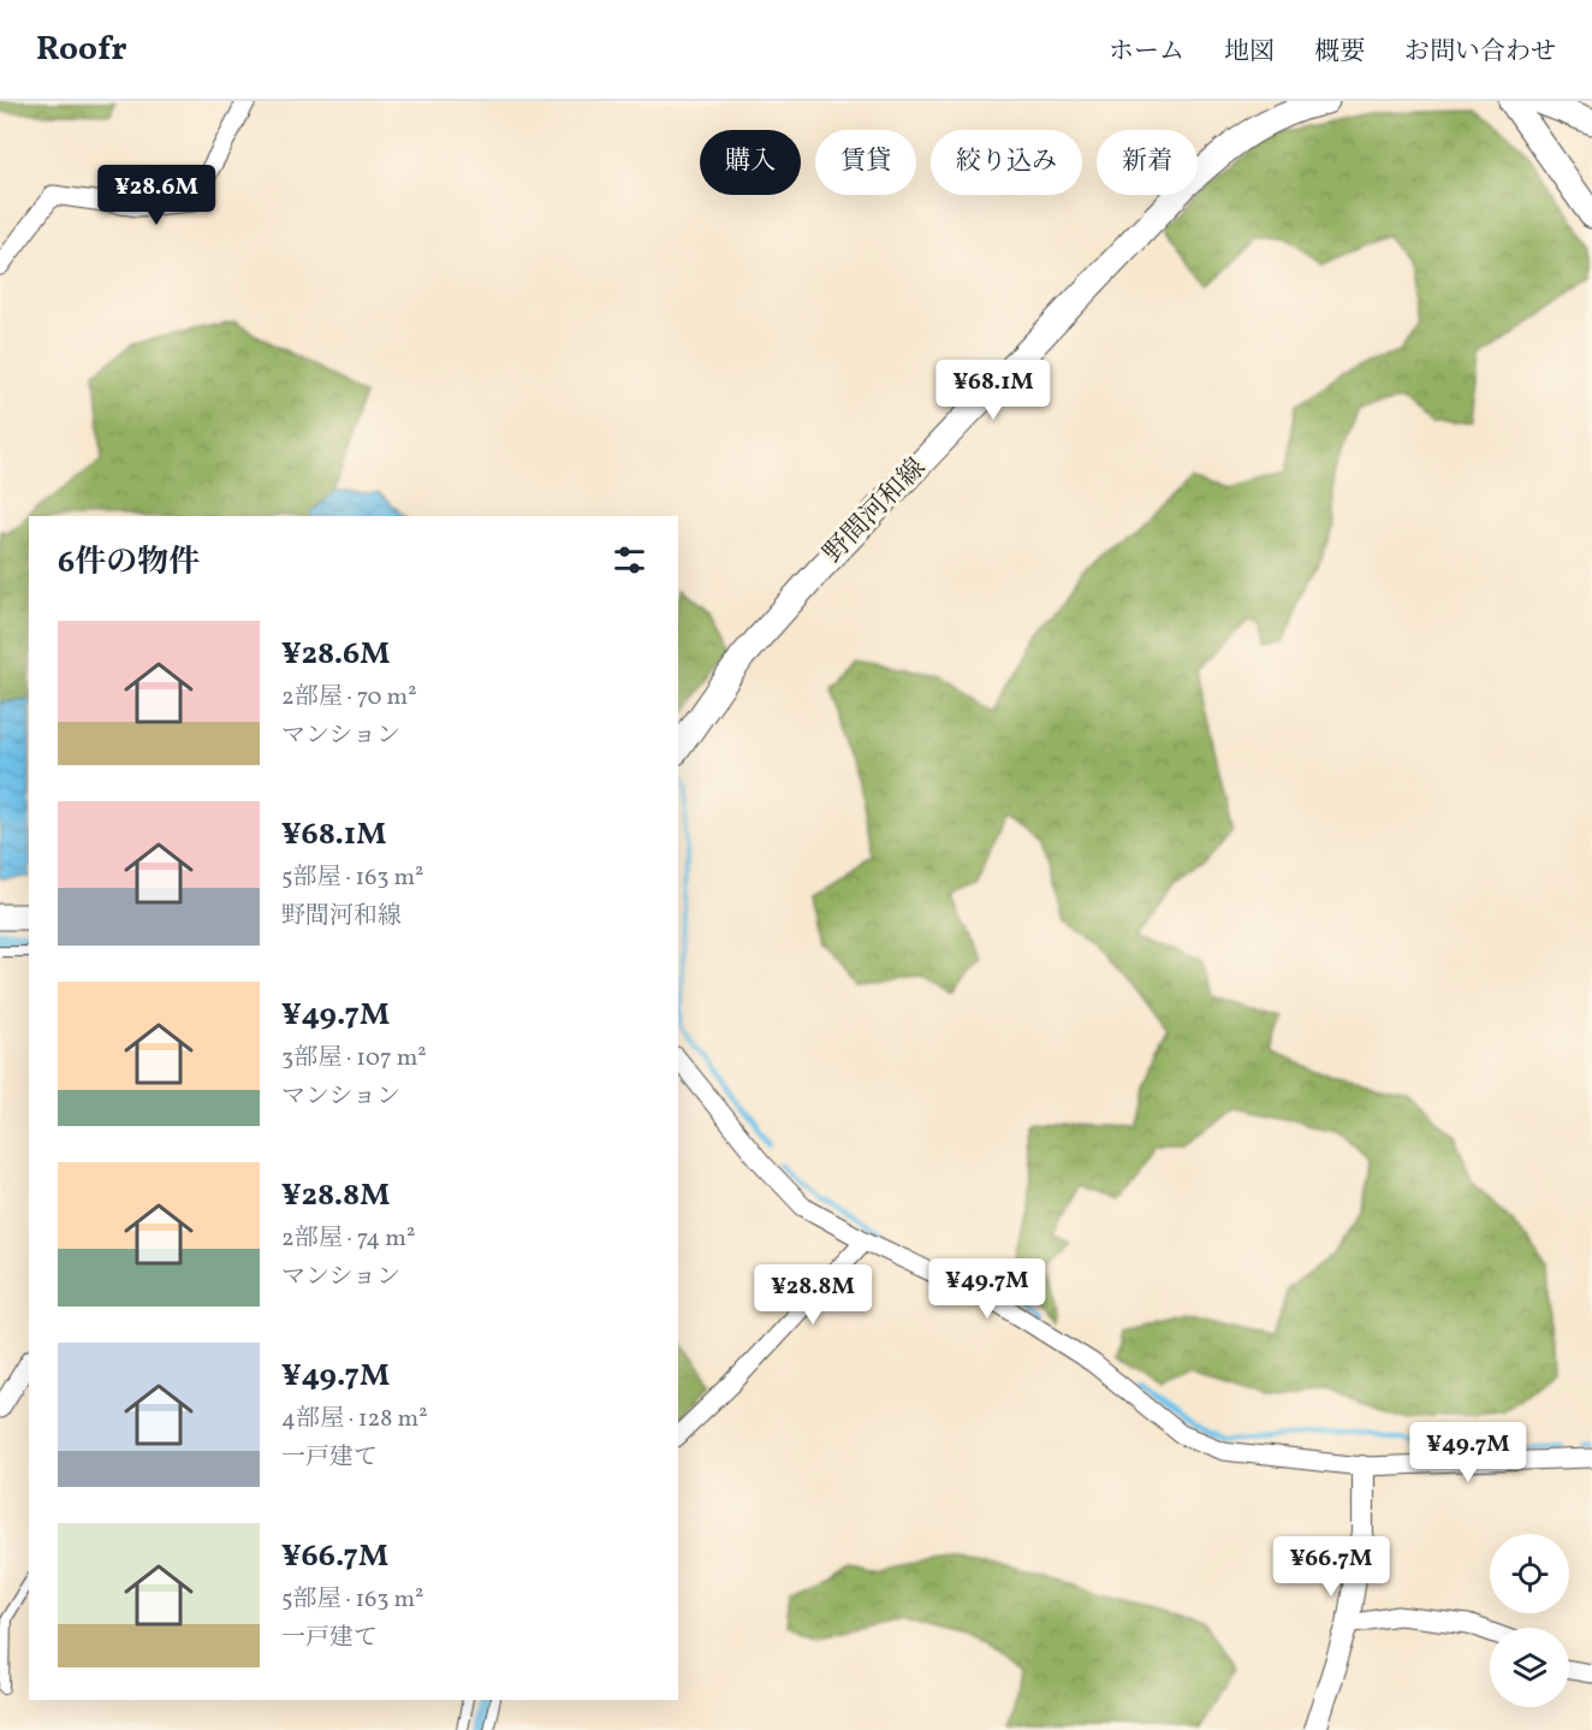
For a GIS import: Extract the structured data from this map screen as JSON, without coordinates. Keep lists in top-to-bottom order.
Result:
{
  "streets": {
    "main road": ["野間河和線"]
  },
  "page": {
    "header": "Roofr",
    "nav": [
      "ホーム",
      "地図",
      "概要",
      "お問い合わせ"
    ],
    "chip": [
      "購入",
      "賃貸",
      "絞り込み",
      "新着"
    ],
    "price": [
      "¥28.6M",
      "¥68.1M",
      "¥49.7M",
      "¥28.8M",
      "¥49.7M",
      "¥66.7M"
    ],
    "heading": "6件の物件",
    "list": [
      {
        "name": "¥28.6M",
        "note": "2部屋 · 70 m² · マンション"
      },
      {
        "name": "¥68.1M",
        "note": "5部屋 · 163 m² · 野間河和線"
      },
      {
        "name": "¥49.7M",
        "note": "3部屋 · 107 m² · マンション"
      },
      {
        "name": "¥28.8M",
        "note": "2部屋 · 74 m² · マンション"
      },
      {
        "name": "¥49.7M",
        "note": "4部屋 · 128 m² · 一戸建て"
      },
      {
        "name": "¥66.7M",
        "note": "5部屋 · 163 m² · 一戸建て"
      }
    ]
  }
}
